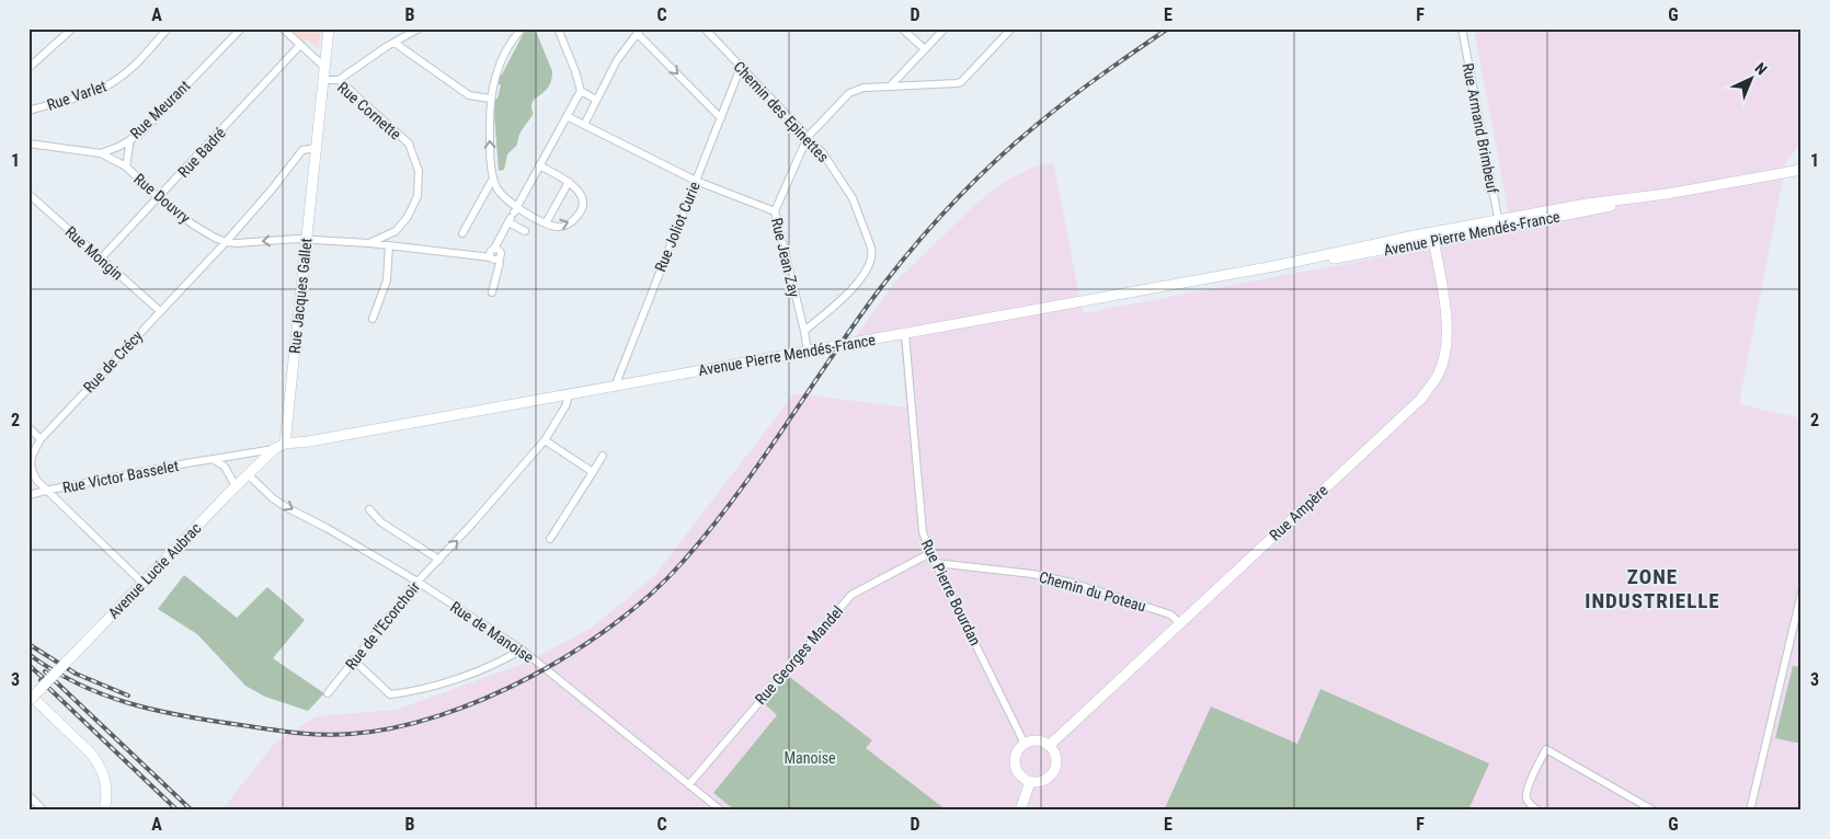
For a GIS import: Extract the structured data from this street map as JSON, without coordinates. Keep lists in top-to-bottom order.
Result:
{
  "streets": {
    "main road": [
      "Avenue Pierre Mendés-France",
      "Rue Jacques Gallet",
      "Rue Ampère",
      "Avenue Lucie Aubrac"
    ],
    "street": [
      "Rue Varlet",
      "Rue Meurant",
      "Rue Cornette",
      "Chemin des Epinettes",
      "Rue Armand Brimbeuf",
      "Rue Badré",
      "Rue Douvry",
      "Rue Joliot Curie",
      "Rue Mongin",
      "Rue Jean Zay",
      "Rue de Crécy",
      "Rue Victor Basselet",
      "Chemin du Poteau",
      "Rue Pierre Bourdan",
      "Rue de l'Ecorchoir",
      "Rue de Manoise",
      "Rue Georges Mandel"
    ]
  },
  "crossings": [
    ["Rue Meurant", "Rue Douvry"],
    ["Rue Cornette", "Rue Douvry"],
    ["Rue Cornette", "Rue Jacques Gallet"],
    ["Rue Cornette", "Rue de Crécy"],
    ["Chemin des Epinettes", "Rue Joliot Curie"],
    ["Chemin des Epinettes", "Rue Jean Zay"],
    ["Rue Armand Brimbeuf", "Avenue Pierre Mendés-France"],
    ["Rue Badré", "Rue Douvry"],
    ["Rue Badré", "Rue Mongin"],
    ["Rue Douvry", "Rue de Crécy"],
    ["Rue Joliot Curie", "Avenue Pierre Mendés-France"],
    ["Avenue Pierre Mendés-France", "Rue Jean Zay"],
    ["Avenue Pierre Mendés-France", "Rue Jacques Gallet"],
    ["Avenue Pierre Mendés-France", "Rue Ampère"],
    ["Avenue Pierre Mendés-France", "Avenue Lucie Aubrac"],
    ["Avenue Pierre Mendés-France", "Rue Pierre Bourdan"],
    ["Avenue Pierre Mendés-France", "Rue de l'Ecorchoir"],
    ["Rue Mongin", "Rue de Crécy"],
    ["Rue Jacques Gallet", "Rue de Crécy"],
    ["Rue Jacques Gallet", "Avenue Lucie Aubrac"],
    ["Rue de Crécy", "Rue Victor Basselet"],
    ["Rue de Crécy", "Avenue Lucie Aubrac"],
    ["Rue Victor Basselet", "Avenue Lucie Aubrac"],
    ["Rue Ampère", "Chemin du Poteau"],
    ["Rue Ampère", "Rue Pierre Bourdan"],
    ["Avenue Lucie Aubrac", "Rue de Manoise"],
    ["Chemin du Poteau", "Rue Pierre Bourdan"],
    ["Rue Pierre Bourdan", "Rue Georges Mandel"],
    ["Rue de l'Ecorchoir", "Rue de Manoise"],
    ["Rue de Manoise", "Rue Georges Mandel"]
  ],
  "one_way": ["Rue de l'Ecorchoir"],
  "districts": ["ZONE INDUSTRIELLE"],
  "parks": ["Manoise"],
  "north": "top right",
  "grid": {
    "columns": [
      "A",
      "B",
      "C",
      "D",
      "E",
      "F",
      "G"
    ],
    "rows": ["1", "2", "3"]
  }
}
